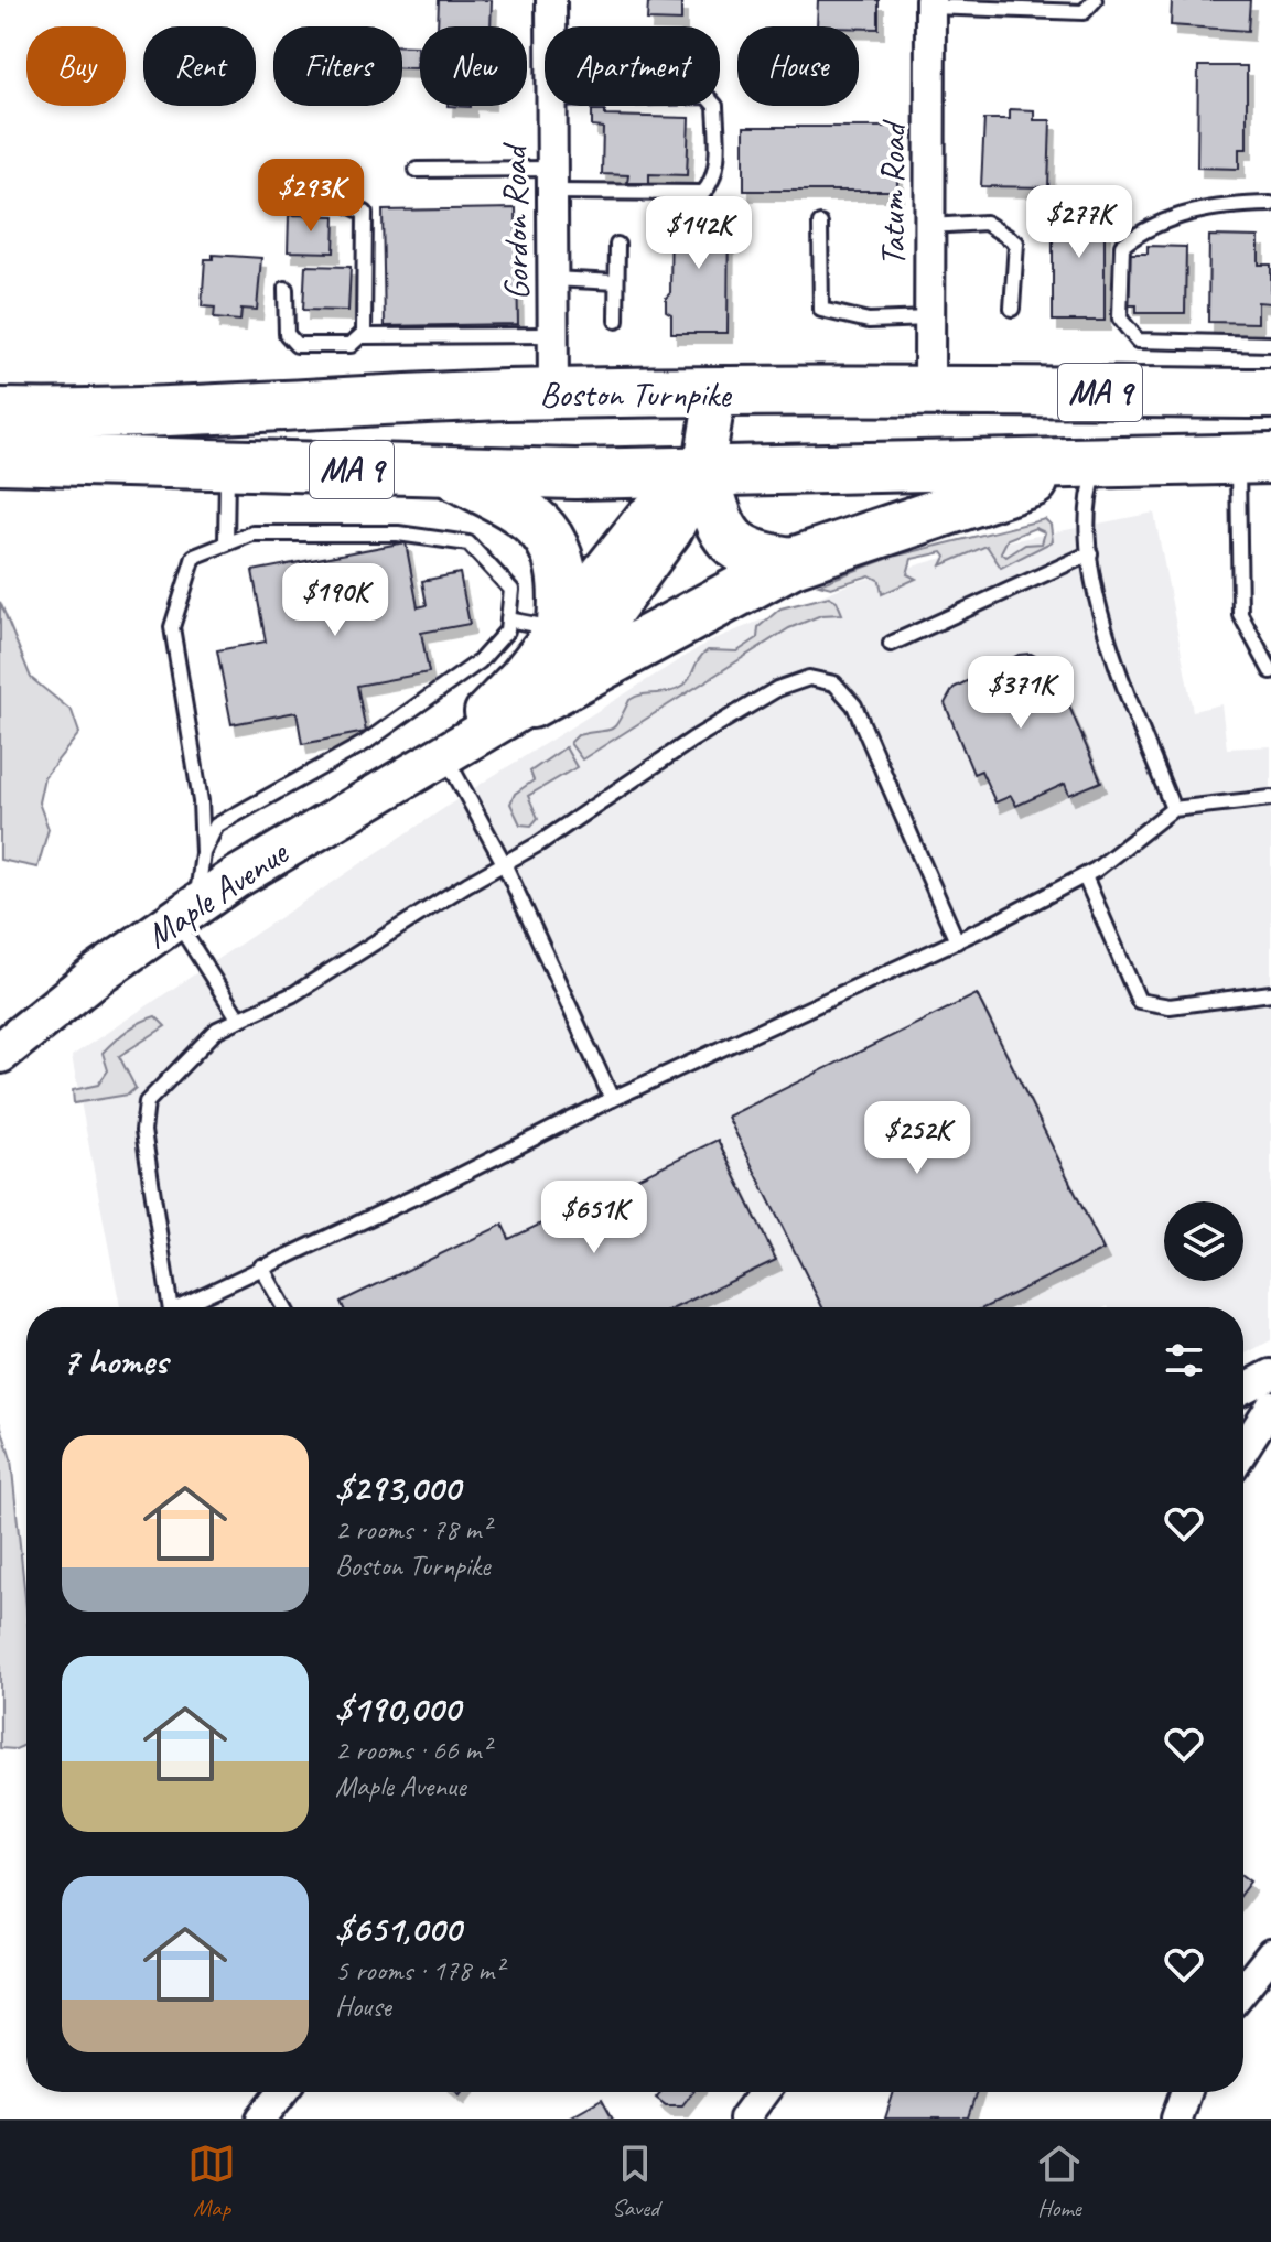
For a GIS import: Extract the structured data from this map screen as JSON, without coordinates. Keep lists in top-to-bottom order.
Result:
{
  "streets": {
    "highway": ["MA 9", "Boston Turnpike"],
    "main road": ["Maple Avenue"],
    "street": ["Tatum Road", "Gordon Road"]
  },
  "crossings": [
    ["Tatum Road", "Boston Turnpike"],
    ["Gordon Road", "Boston Turnpike"],
    ["MA 9", "Maple Avenue"],
    ["Boston Turnpike", "Maple Avenue"]
  ],
  "page": {
    "chip": [
      "Buy",
      "Rent",
      "Filters",
      "New",
      "Apartment",
      "House"
    ],
    "price": [
      "$293K",
      "$277K",
      "$142K",
      "$190K",
      "$371K",
      "$252K",
      "$651K"
    ],
    "heading": "7 homes",
    "list": [
      {
        "name": "$293,000",
        "note": "2 rooms · 78 m² · Boston Turnpike"
      },
      {
        "name": "$190,000",
        "note": "2 rooms · 66 m² · Maple Avenue"
      },
      {
        "name": "$651,000",
        "note": "5 rooms · 178 m² · House"
      }
    ],
    "tabs": ["Map", "Saved", "Home"]
  }
}
